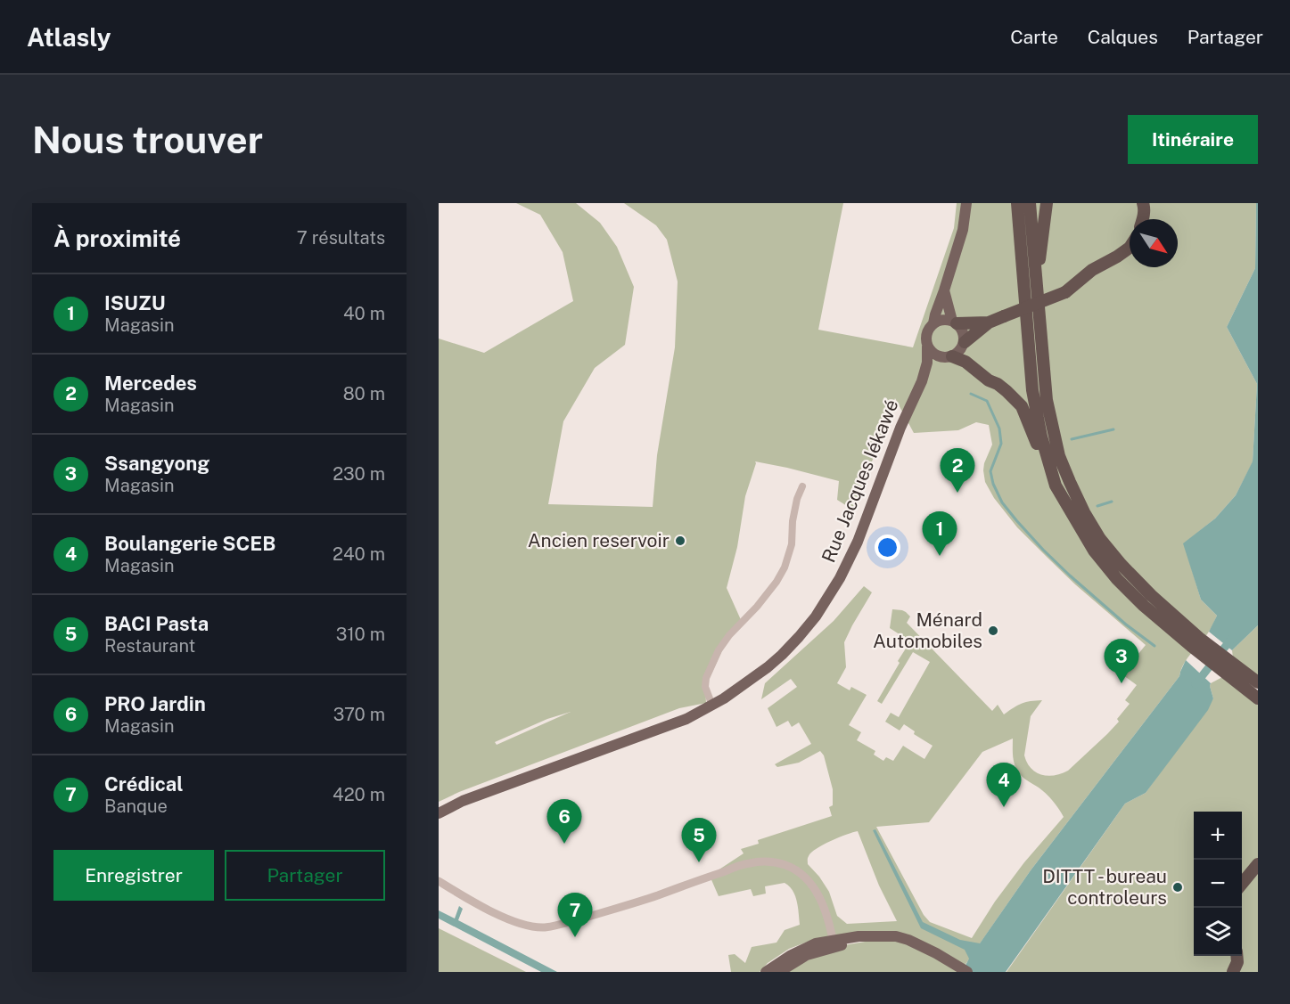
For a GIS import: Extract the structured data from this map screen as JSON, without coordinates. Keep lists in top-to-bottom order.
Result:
{
  "streets": {
    "main road": ["Rue Jacques Iékawé"]
  },
  "places": ["Ancien reservoir", "Ménard Automobiles", "DITTT - bureau controleurs"],
  "north": "bottom right",
  "page": {
    "header": "Atlasly",
    "nav": ["Carte", "Calques", "Partager"],
    "buttons": [
      "Itinéraire",
      ["Enregistrer", "Partager"]
    ],
    "title": "Nous trouver",
    "heading": ["À proximité", "7 résultats"],
    "list": [
      {
        "mark": "1",
        "name": "ISUZU",
        "note": "Magasin",
        "value": "40 m"
      },
      {
        "mark": "2",
        "name": "Mercedes",
        "note": "Magasin",
        "value": "80 m"
      },
      {
        "mark": "3",
        "name": "Ssangyong",
        "note": "Magasin",
        "value": "230 m"
      },
      {
        "mark": "4",
        "name": "Boulangerie SCEB",
        "note": "Magasin",
        "value": "240 m"
      },
      {
        "mark": "5",
        "name": "BACI Pasta",
        "note": "Restaurant",
        "value": "310 m"
      },
      {
        "mark": "6",
        "name": "PRO Jardin",
        "note": "Magasin",
        "value": "370 m"
      },
      {
        "mark": "7",
        "name": "Crédical",
        "note": "Banque",
        "value": "420 m"
      }
    ],
    "pins": [
      "2",
      "1",
      "3",
      "4",
      "6",
      "5",
      "7"
    ],
    "map_buttons": ["+", "−"]
  }
}
